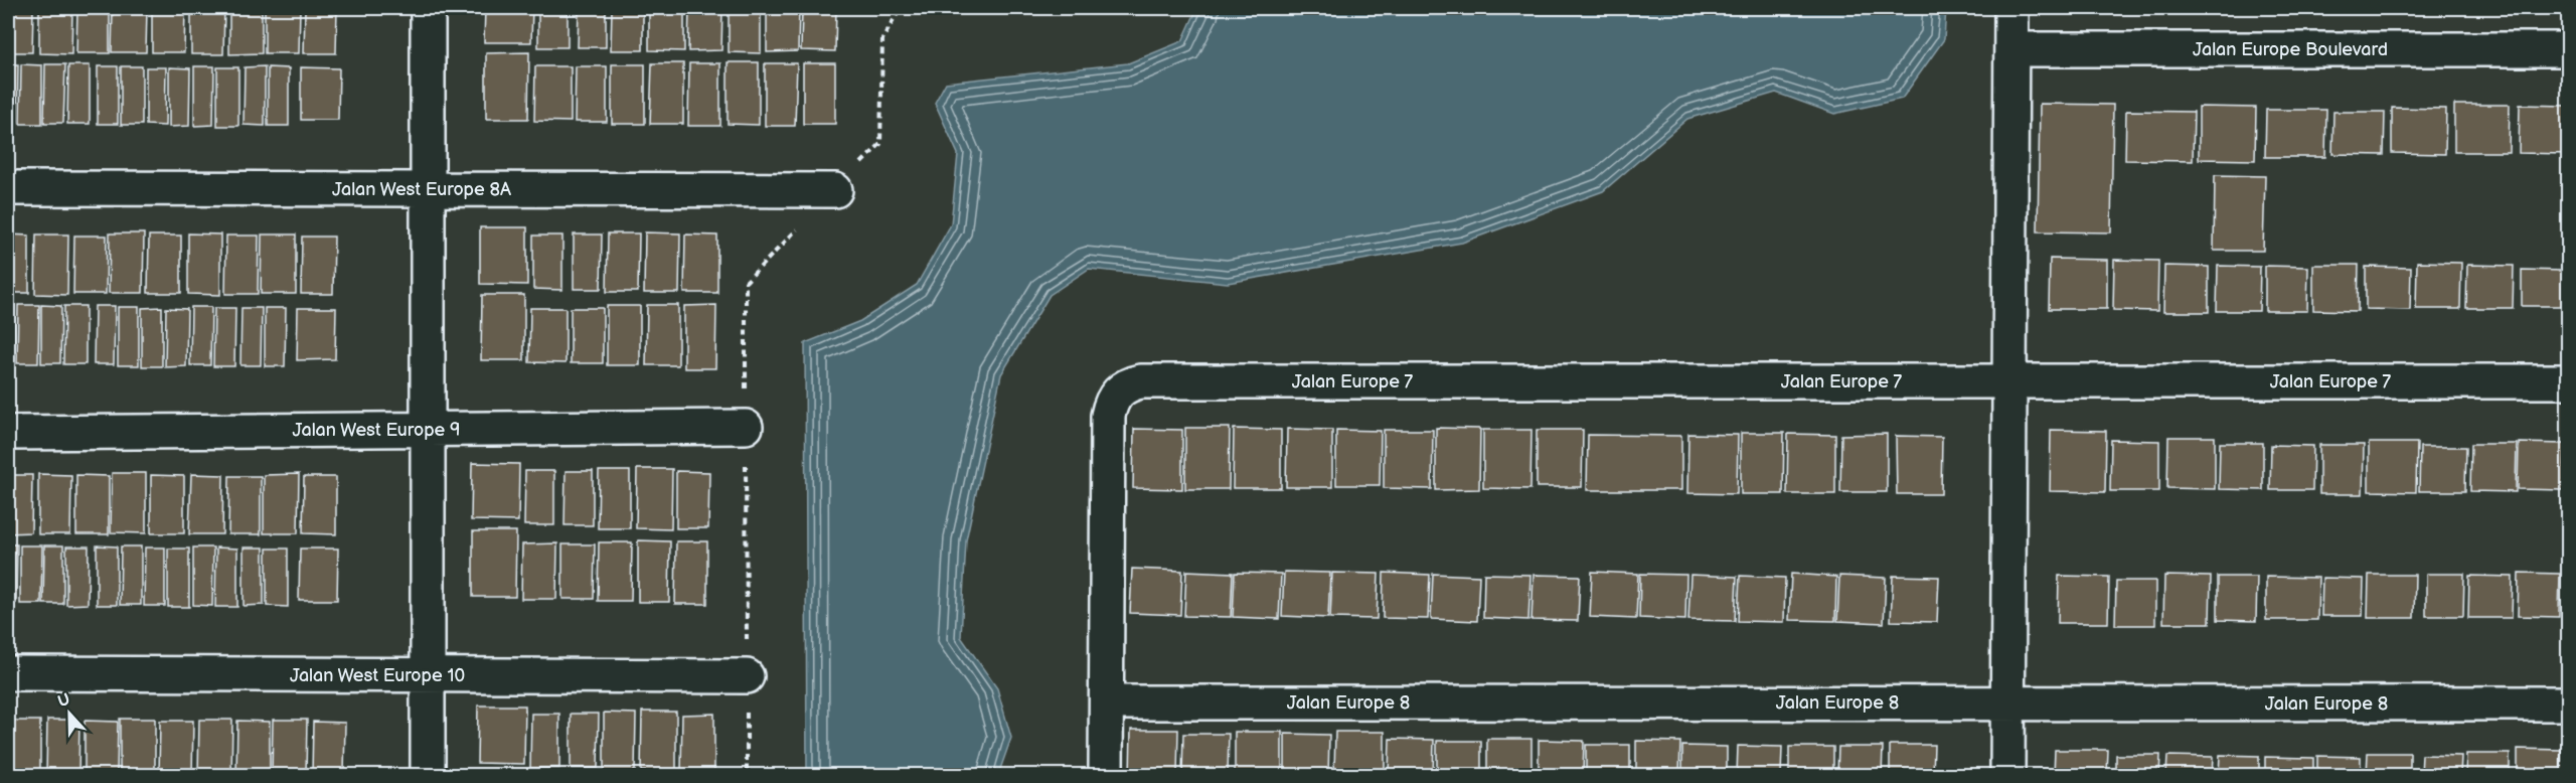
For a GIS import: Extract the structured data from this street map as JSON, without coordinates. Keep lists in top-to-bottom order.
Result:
{
  "streets": {
    "street": [
      "Jalan Europe Boulevard",
      "Jalan West Europe 8A",
      "Jalan Europe 7",
      "Jalan West Europe 9",
      "Jalan West Europe 10",
      "Jalan Europe 8"
    ]
  },
  "crossings": [
    ["Jalan Europe 7", "Jalan Europe 8"]
  ],
  "north": "top"
}
